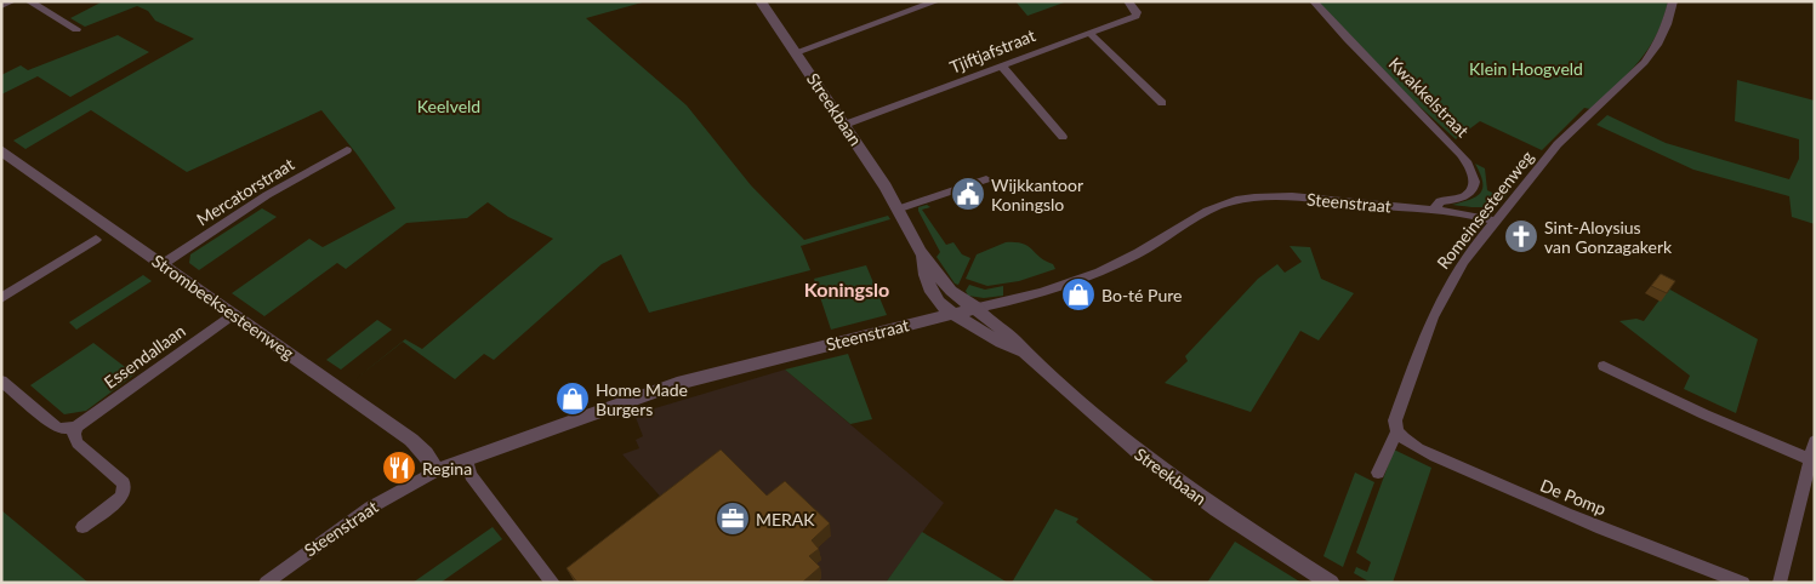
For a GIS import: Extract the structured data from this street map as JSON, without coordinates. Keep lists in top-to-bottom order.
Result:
{
  "streets": {
    "street": [
      "Tjiftjafstraat",
      "Kwakkelstraat",
      "Streekbaan",
      "Mercatorstraat",
      "Steenstraat",
      "Romeinsesteenweg",
      "Strombeeksesteenweg",
      "Essendallaan",
      "De Pomp"
    ]
  },
  "crossings": [
    ["Tjiftjafstraat", "Streekbaan"],
    ["Kwakkelstraat", "Steenstraat"],
    ["Streekbaan", "Steenstraat"],
    ["Mercatorstraat", "Strombeeksesteenweg"],
    ["Steenstraat", "Romeinsesteenweg"],
    ["Steenstraat", "Strombeeksesteenweg"],
    ["Romeinsesteenweg", "De Pomp"],
    ["Strombeeksesteenweg", "Essendallaan"]
  ],
  "districts": ["Koningslo"],
  "parks": ["Klein Hoogveld", "Keelveld"],
  "places": {
    "public building": ["Wijkkantoor Koningslo"],
    "church": ["Sint-Aloysius van Gonzagakerk"],
    "shop": ["Bo-té Pure", "Home Made Burgers"],
    "restaurant": ["Regina"],
    "office": ["MERAK"]
  }
}
